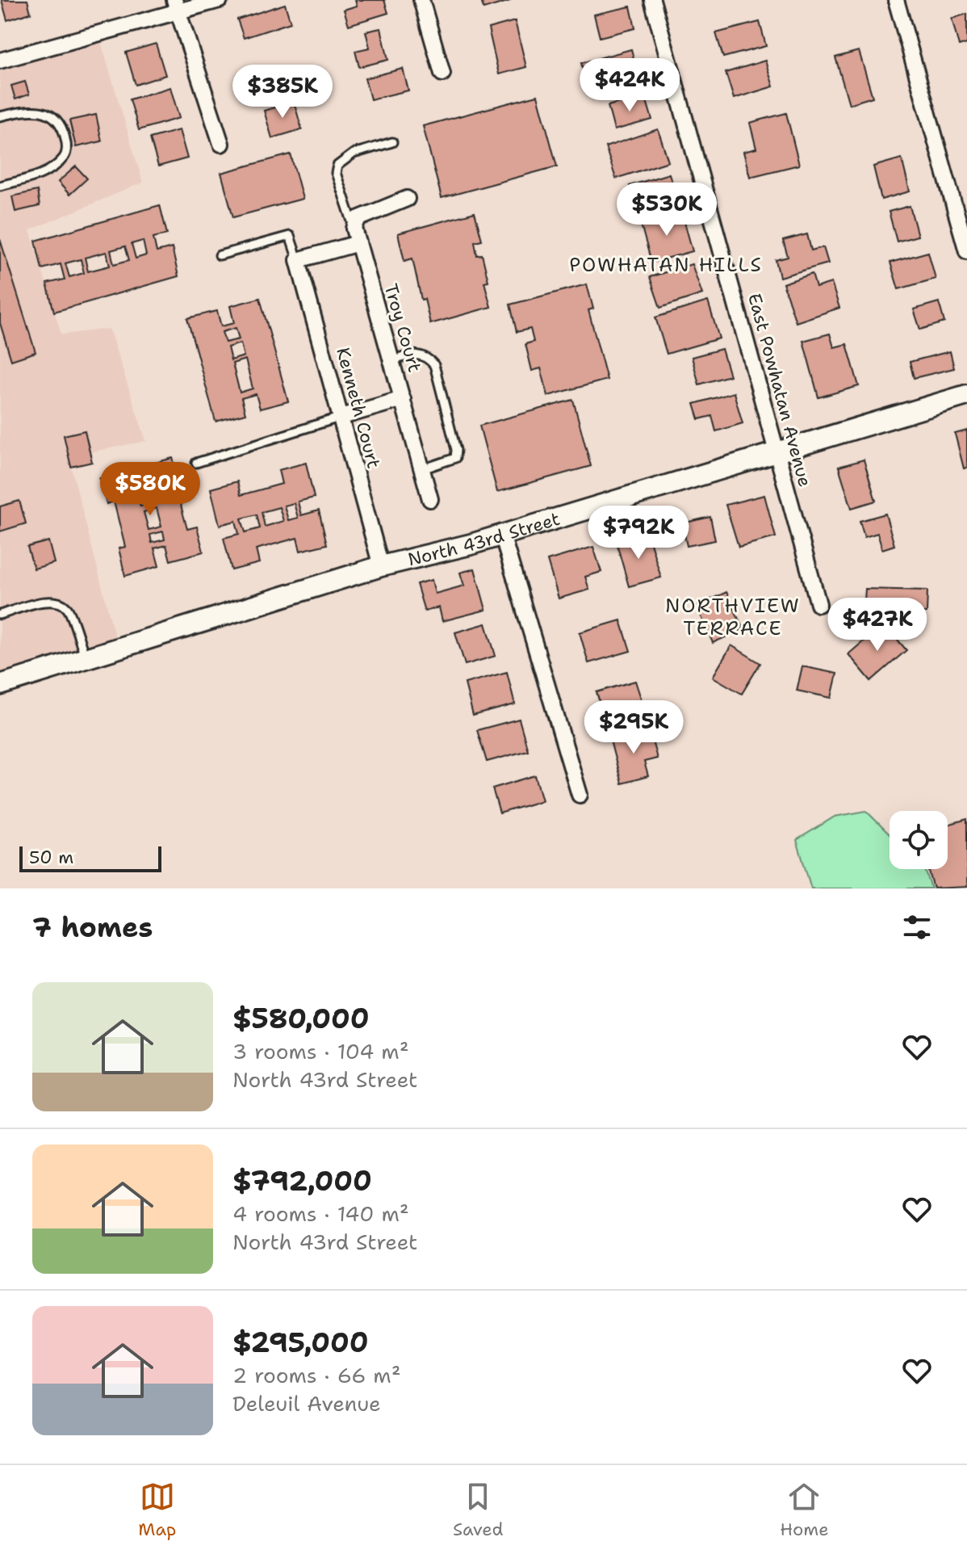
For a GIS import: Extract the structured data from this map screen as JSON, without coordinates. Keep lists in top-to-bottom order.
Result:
{
  "streets": {
    "street": [
      "Troy Court",
      "East Powhatan Avenue",
      "Kenneth Court",
      "North 43rd Street"
    ]
  },
  "crossings": [
    ["East Powhatan Avenue", "North 43rd Street"],
    ["Kenneth Court", "North 43rd Street"]
  ],
  "districts": ["POWHATAN HILLS", "NORTHVIEW TERRACE"],
  "scale_bar": "50 m",
  "page": {
    "price": [
      "$424K",
      "$385K",
      "$530K",
      "$580K",
      "$792K",
      "$427K",
      "$295K"
    ],
    "scale": "50 m",
    "heading": "7 homes",
    "list": [
      {
        "name": "$580,000",
        "note": "3 rooms · 104 m² · North 43rd Street"
      },
      {
        "name": "$792,000",
        "note": "4 rooms · 140 m² · North 43rd Street"
      },
      {
        "name": "$295,000",
        "note": "2 rooms · 66 m² · Deleuil Avenue"
      }
    ],
    "tabs": ["Map", "Saved", "Home"]
  }
}
